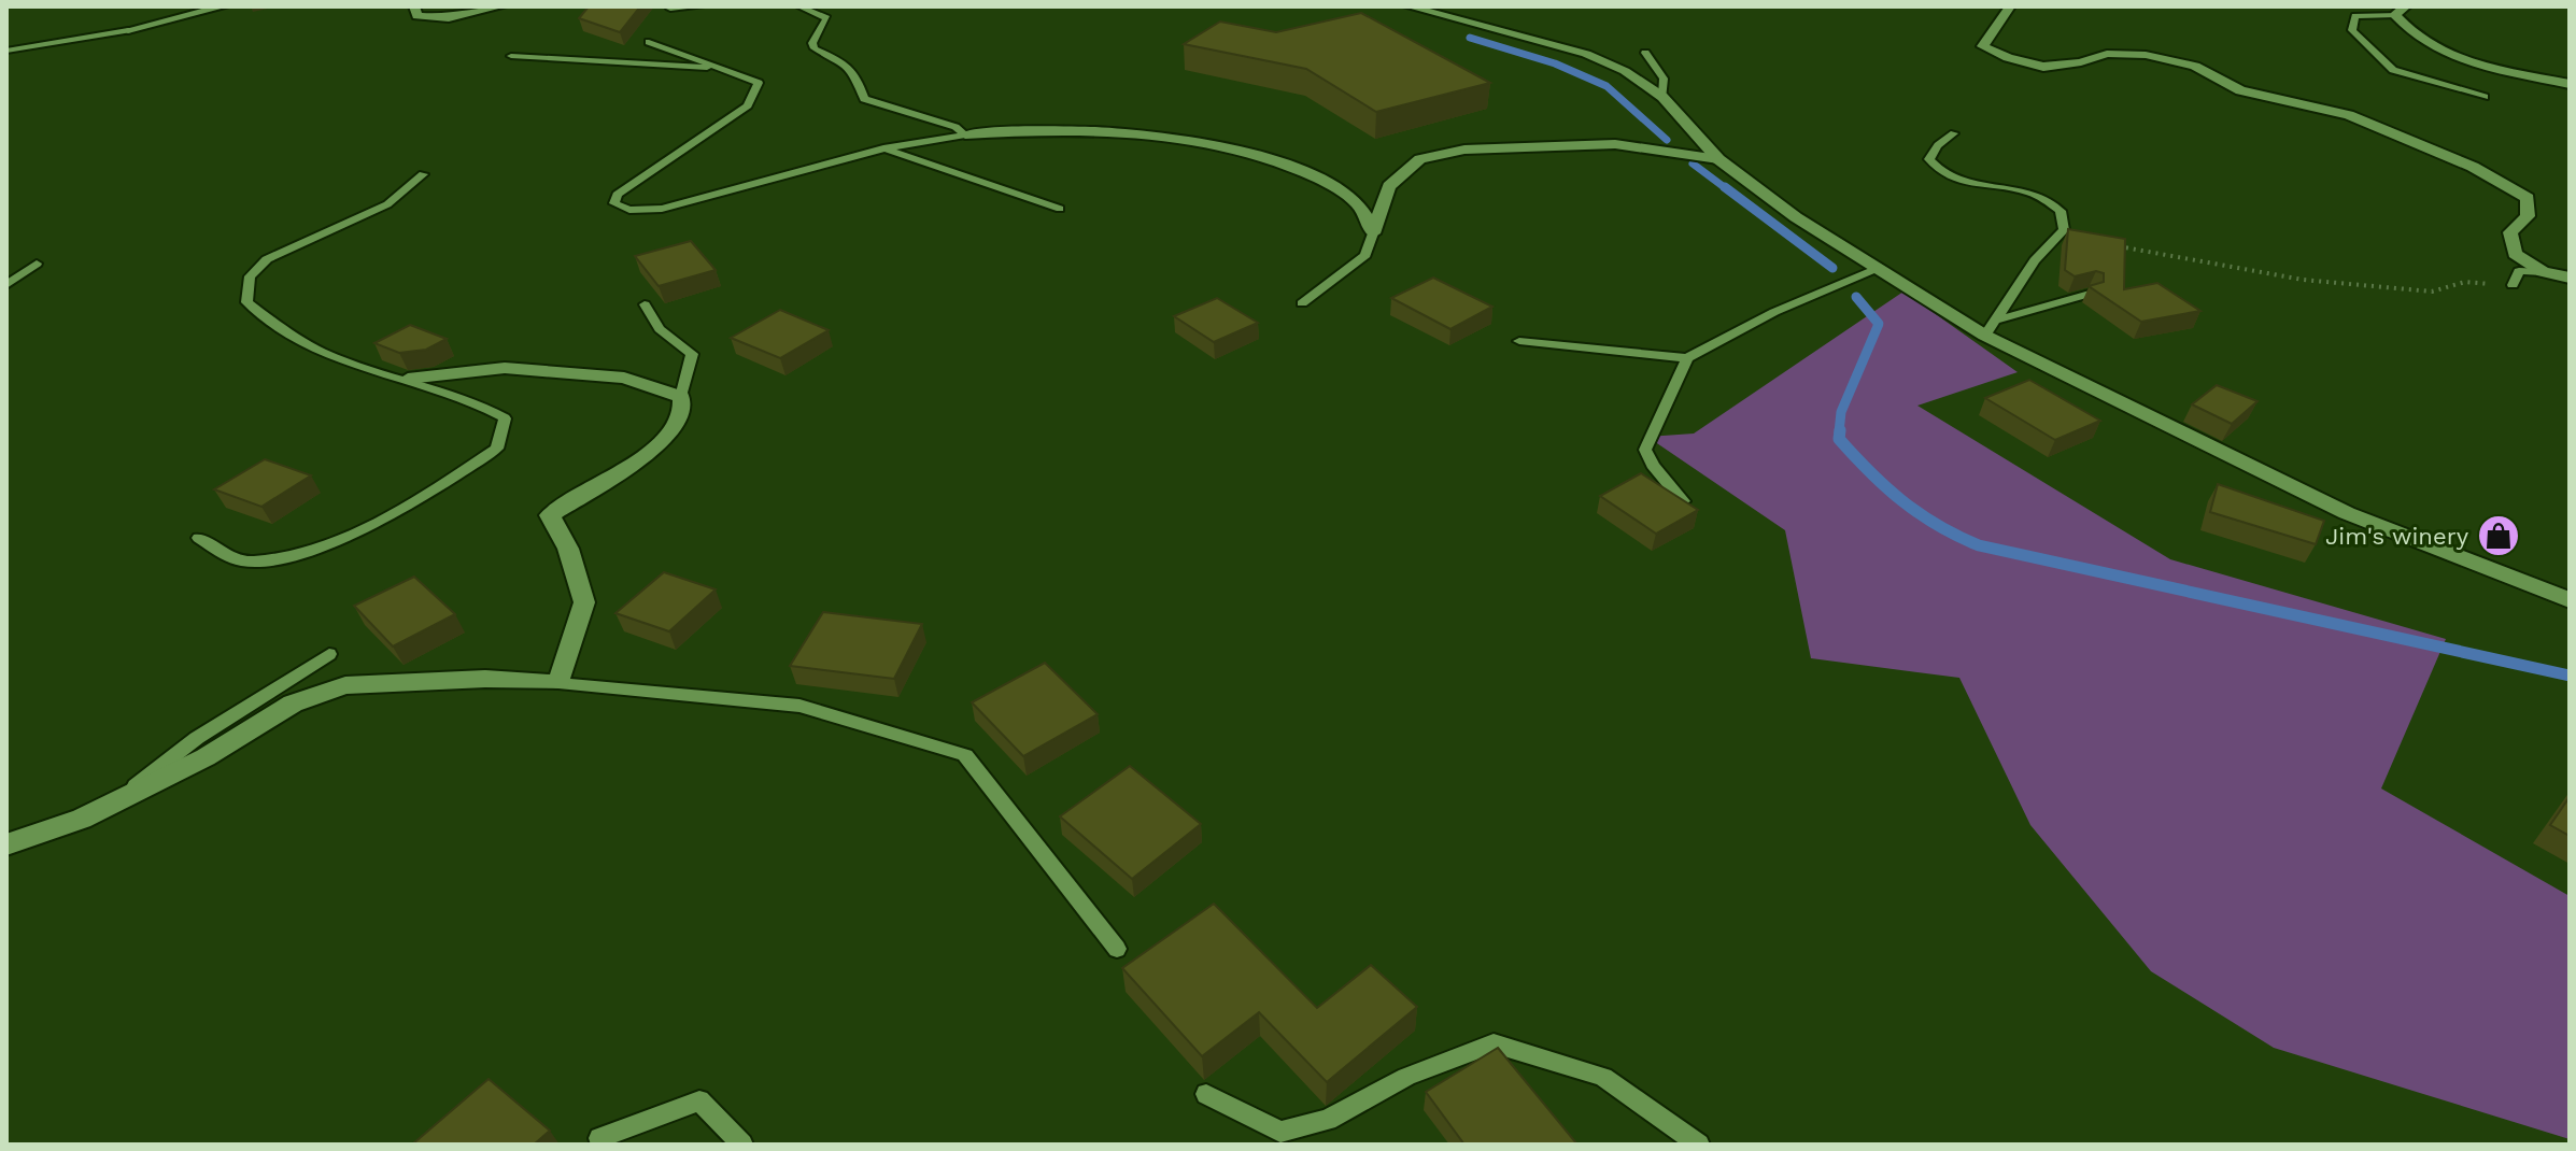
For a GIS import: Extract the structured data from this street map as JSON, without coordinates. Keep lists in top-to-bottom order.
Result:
{
  "places": {
    "shop": ["Jim's winery"]
  }
}
